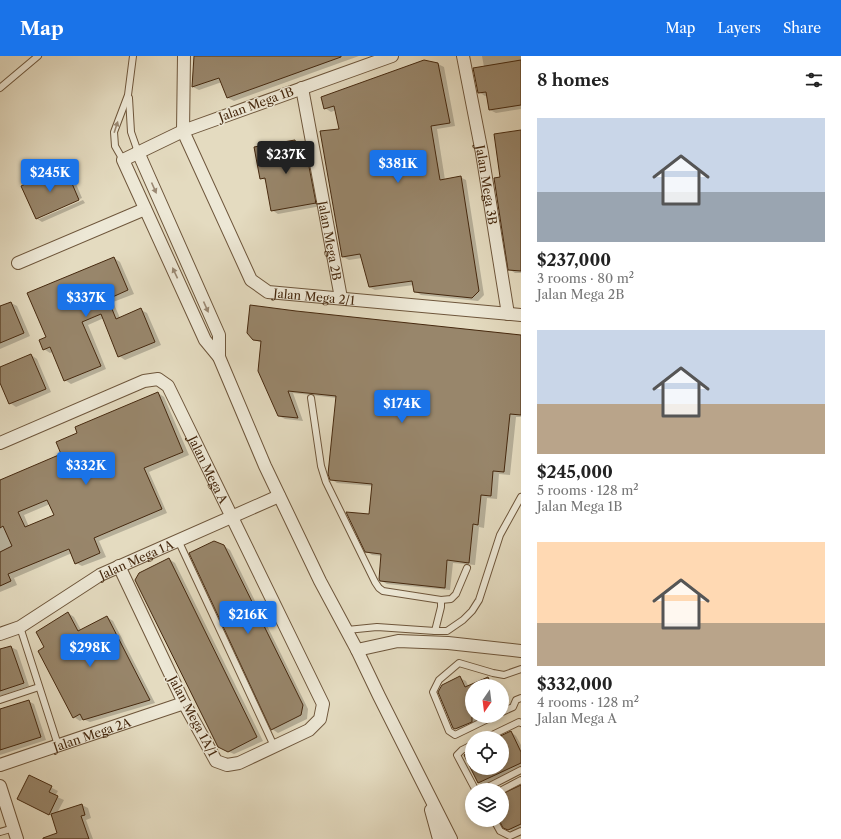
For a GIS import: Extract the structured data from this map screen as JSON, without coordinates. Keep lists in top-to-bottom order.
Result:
{
  "streets": {
    "street": [
      "Jalan Mega 1B",
      "Jalan Mega 3B",
      "Jalan Mega 2B",
      "Jalan Mega 2/1",
      "Jalan Mega A",
      "Jalan Mega 1A",
      "Jalan Mega 1A/1",
      "Jalan Mega 2A"
    ]
  },
  "crossings": [
    ["Jalan Mega 1B", "Jalan Mega 2B"],
    ["Jalan Mega 1B", "Jalan Mega 2/1"],
    ["Jalan Mega 3B", "Jalan Mega 2/1"],
    ["Jalan Mega 2B", "Jalan Mega 2/1"],
    ["Jalan Mega A", "Jalan Mega 1A"],
    ["Jalan Mega A", "Jalan Mega 1A/1"],
    ["Jalan Mega 1A", "Jalan Mega 1A/1"],
    ["Jalan Mega 1A/1", "Jalan Mega 2A"]
  ],
  "north": "bottom",
  "page": {
    "header": "Map",
    "nav": ["Map", "Layers", "Share"],
    "heading": "8 homes",
    "list": [
      {
        "name": "$237,000",
        "note": "3 rooms · 80 m² · Jalan Mega 2B"
      },
      {
        "name": "$245,000",
        "note": "5 rooms · 128 m² · Jalan Mega 1B"
      },
      {
        "name": "$332,000",
        "note": "4 rooms · 128 m² · Jalan Mega A"
      }
    ],
    "price": [
      "$237K",
      "$381K",
      "$245K",
      "$337K",
      "$174K",
      "$332K",
      "$216K",
      "$298K"
    ]
  }
}
